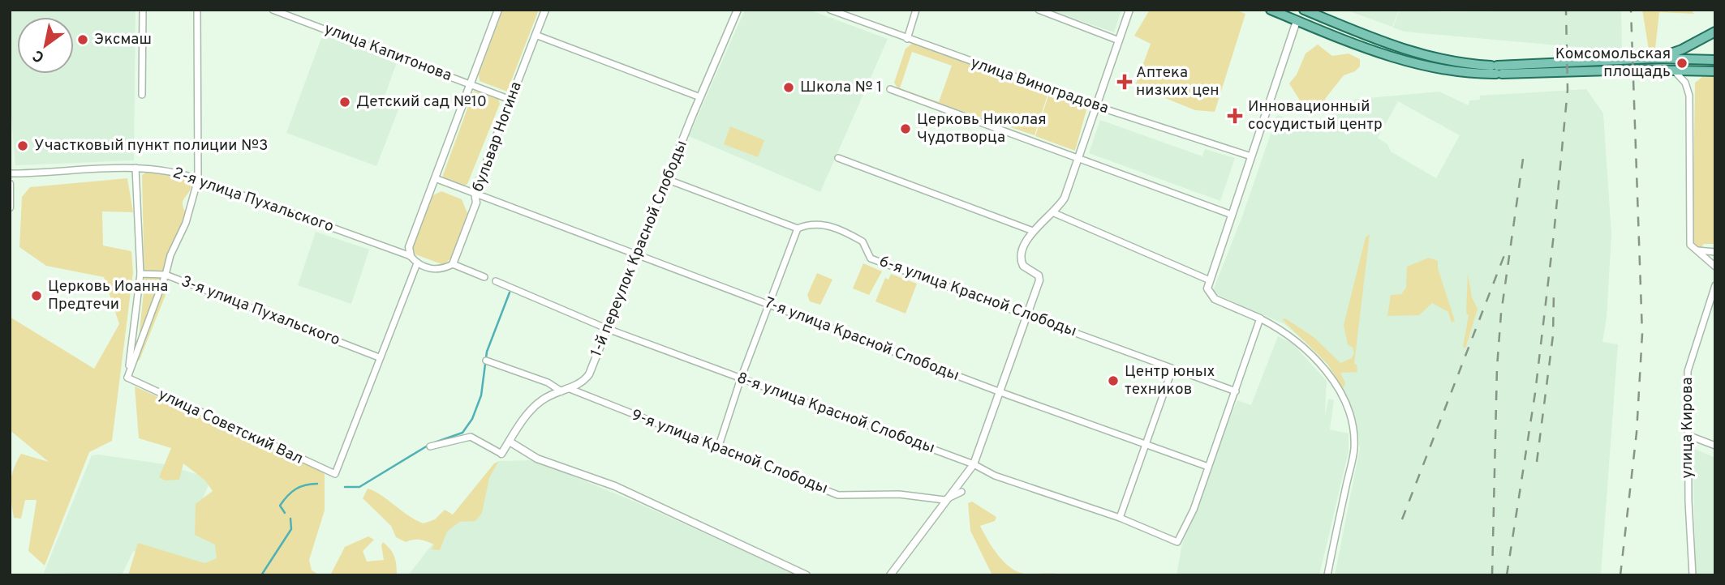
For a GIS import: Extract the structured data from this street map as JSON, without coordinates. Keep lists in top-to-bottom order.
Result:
{
  "streets": {
    "street": [
      "улица Капитонова",
      "улица Виноградова",
      "бульвар Ногина",
      "2-я улица Пухальского",
      "1-й переулок Красной Слободы",
      "6-я улица Красной Слободы",
      "3-я улица Пухальского",
      "7-я улица Красной Слободы",
      "8-я улица Красной Слободы",
      "улица Советский Вал",
      "улица Кирова",
      "9-я улица Красной Слободы"
    ]
  },
  "crossings": [
    ["улица Капитонова", "бульвар Ногина"],
    ["бульвар Ногина", "7-я улица Красной Слободы"],
    ["1-й переулок Красной Слободы", "6-я улица Красной Слободы"],
    ["1-й переулок Красной Слободы", "7-я улица Красной Слободы"],
    ["1-й переулок Красной Слободы", "8-я улица Красной Слободы"],
    ["1-й переулок Красной Слободы", "9-я улица Красной Слободы"],
    ["3-я улица Пухальского", "улица Советский Вал"],
    ["7-я улица Красной Слободы", "8-я улица Красной Слободы"]
  ],
  "places": {
    "other": [
      "Эксмаш",
      "Комсомольская площадь",
      "Школа № 1",
      "Детский сад №10",
      "Церковь Николая Чудотворца",
      "Участковый пункт полиции №3",
      "Церковь Иоанна Предтечи",
      "Центр юных техников"
    ],
    "health": ["Аптека низких цен", "Инновационный сосудистый центр"]
  },
  "north": "bottom left"
}
